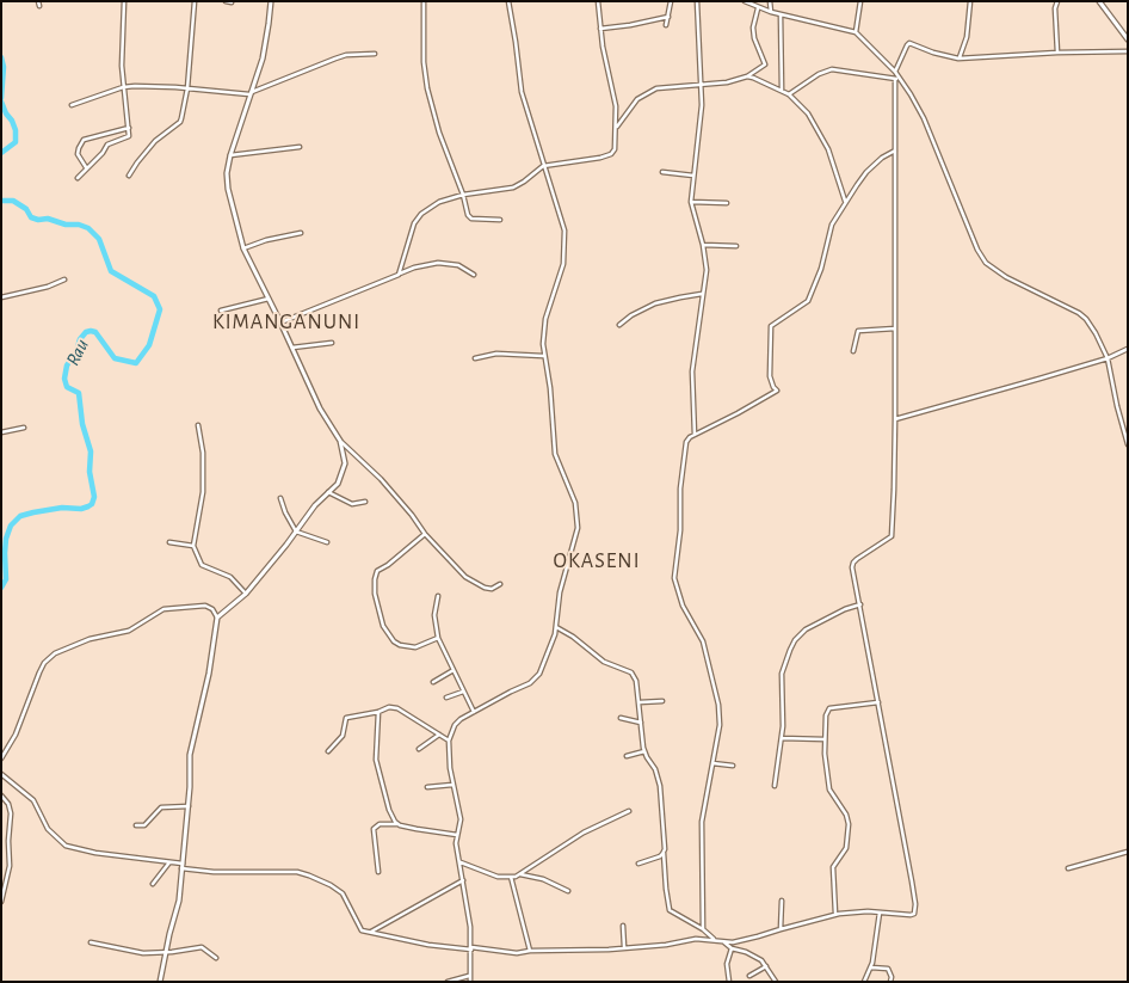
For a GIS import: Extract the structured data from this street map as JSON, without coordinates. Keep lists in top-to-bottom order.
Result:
{
  "districts": ["KIMANGANUNI", "OKASENI"],
  "water": ["Rau"]
}
